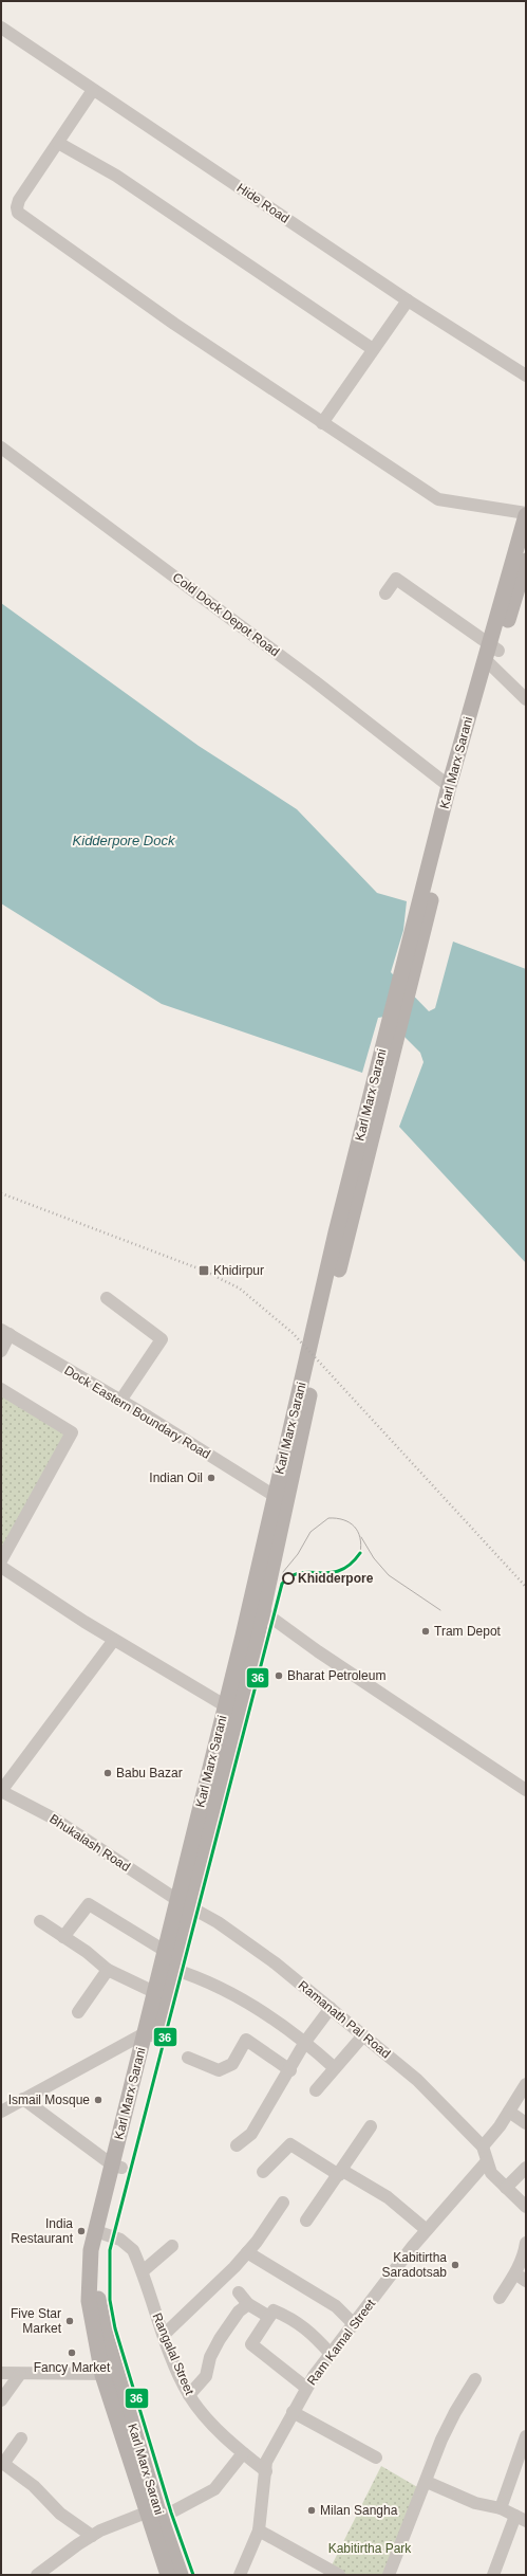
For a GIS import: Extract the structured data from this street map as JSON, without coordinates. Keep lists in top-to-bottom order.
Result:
{
  "streets": {
    "main road": ["Karl Marx Sarani"],
    "street": [
      "Hide Road",
      "Cold Dock Depot Road",
      "Dock Eastern Boundary Road",
      "Bhukalash Road",
      "Ramanath Pal Road",
      "Ram Kamal Street",
      "Rangalal Street"
    ]
  },
  "crossings": [
    ["Cold Dock Depot Road", "Karl Marx Sarani"],
    ["Karl Marx Sarani", "Dock Eastern Boundary Road"],
    ["Karl Marx Sarani", "Bhukalash Road"],
    ["Karl Marx Sarani", "Ramanath Pal Road"],
    ["Karl Marx Sarani", "Rangalal Street"],
    ["Bhukalash Road", "Ramanath Pal Road"],
    ["Ramanath Pal Road", "Ram Kamal Street"],
    ["Ram Kamal Street", "Rangalal Street"]
  ],
  "water": ["Kidderpore Dock"],
  "parks": ["Kabitirtha Park"],
  "places": {
    "transit": ["Khidirpur"],
    "other": [
      "Indian Oil",
      "Khidderpore",
      "Tram Depot",
      "Bharat Petroleum",
      "Babu Bazar",
      "Ismail Mosque",
      "India Restaurant",
      "Kabitirtha Saradotsab",
      "Five Star Market",
      "Fancy Market",
      "Milan Sangha"
    ]
  },
  "lines": ["transit line 36"]
}
